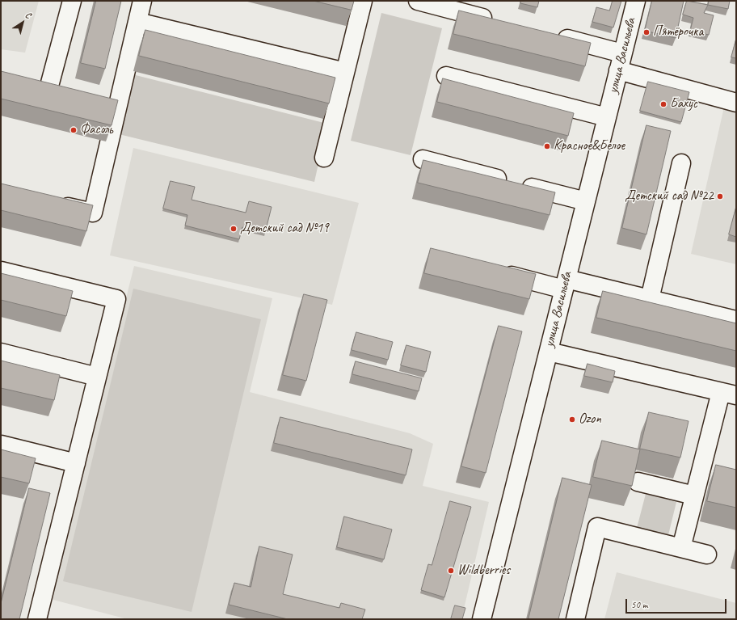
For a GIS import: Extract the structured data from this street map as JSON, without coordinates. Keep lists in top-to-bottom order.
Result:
{
  "streets": {
    "street": ["улица Васильева"]
  },
  "places": [
    "Пятёрочка",
    "Бахус",
    "Фасоль",
    "Красное&Белое",
    "Детский сад №22",
    "Детский сад №19",
    "Ozon",
    "Wildberries"
  ],
  "scale_bar": "50 m",
  "north": "top right"
}
